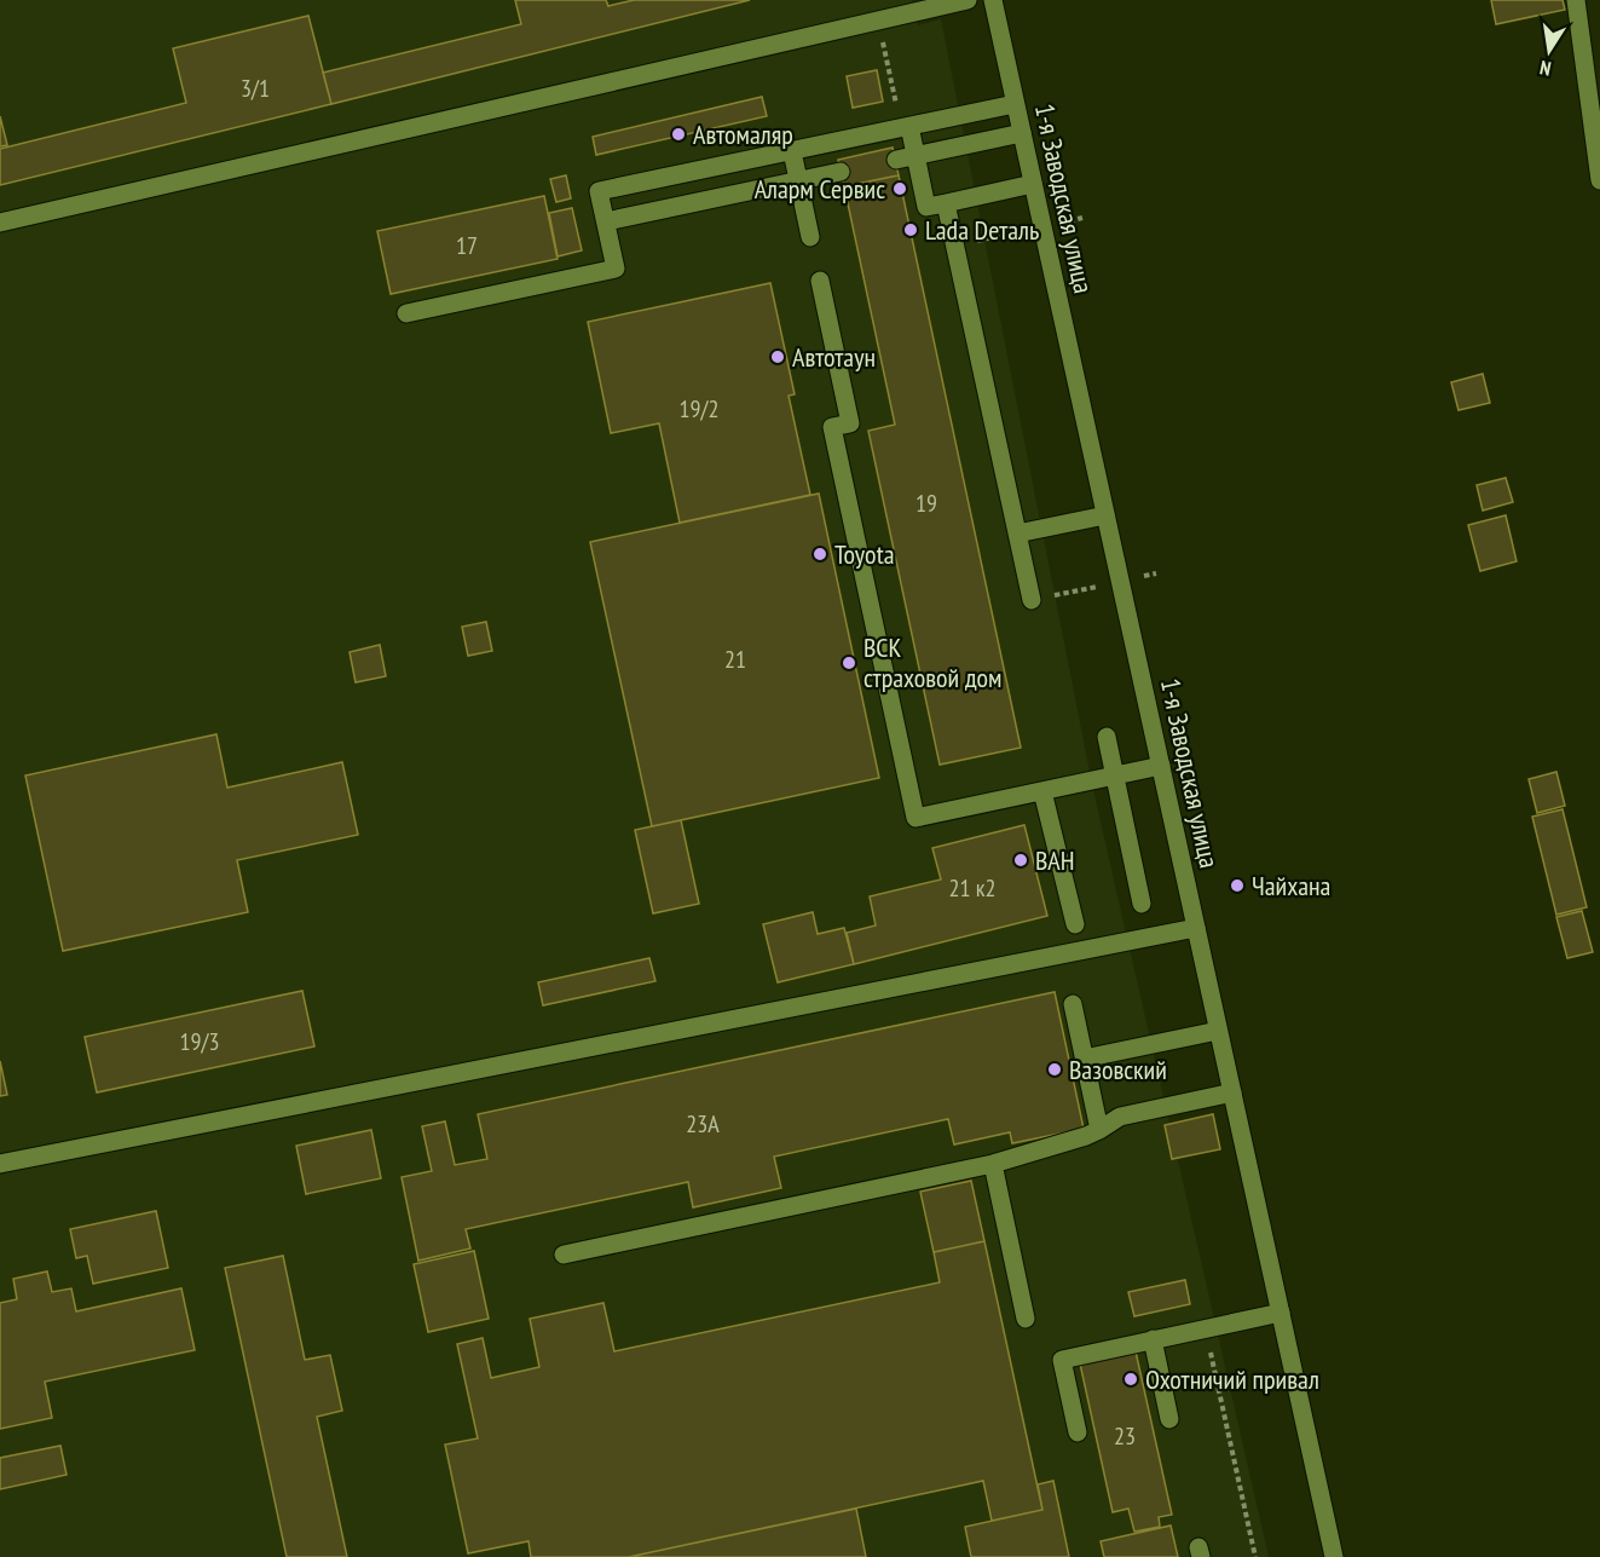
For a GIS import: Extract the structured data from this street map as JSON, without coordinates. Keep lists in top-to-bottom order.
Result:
{
  "streets": {
    "street": ["1-я Заводская улица"]
  },
  "places": [
    "Автомаляр",
    "Аларм Сервис",
    "Lada Dеталь",
    "Автотаун",
    "Toyota",
    "ВСК страховой дом",
    "ВАН",
    "Чайхана",
    "Вазовский",
    "Охотничий привал"
  ],
  "house_numbers": [
    "3/1",
    "17",
    "19/2",
    "19",
    "21",
    "21 к2",
    "19/3",
    "23А",
    "23"
  ],
  "north": "bottom"
}
